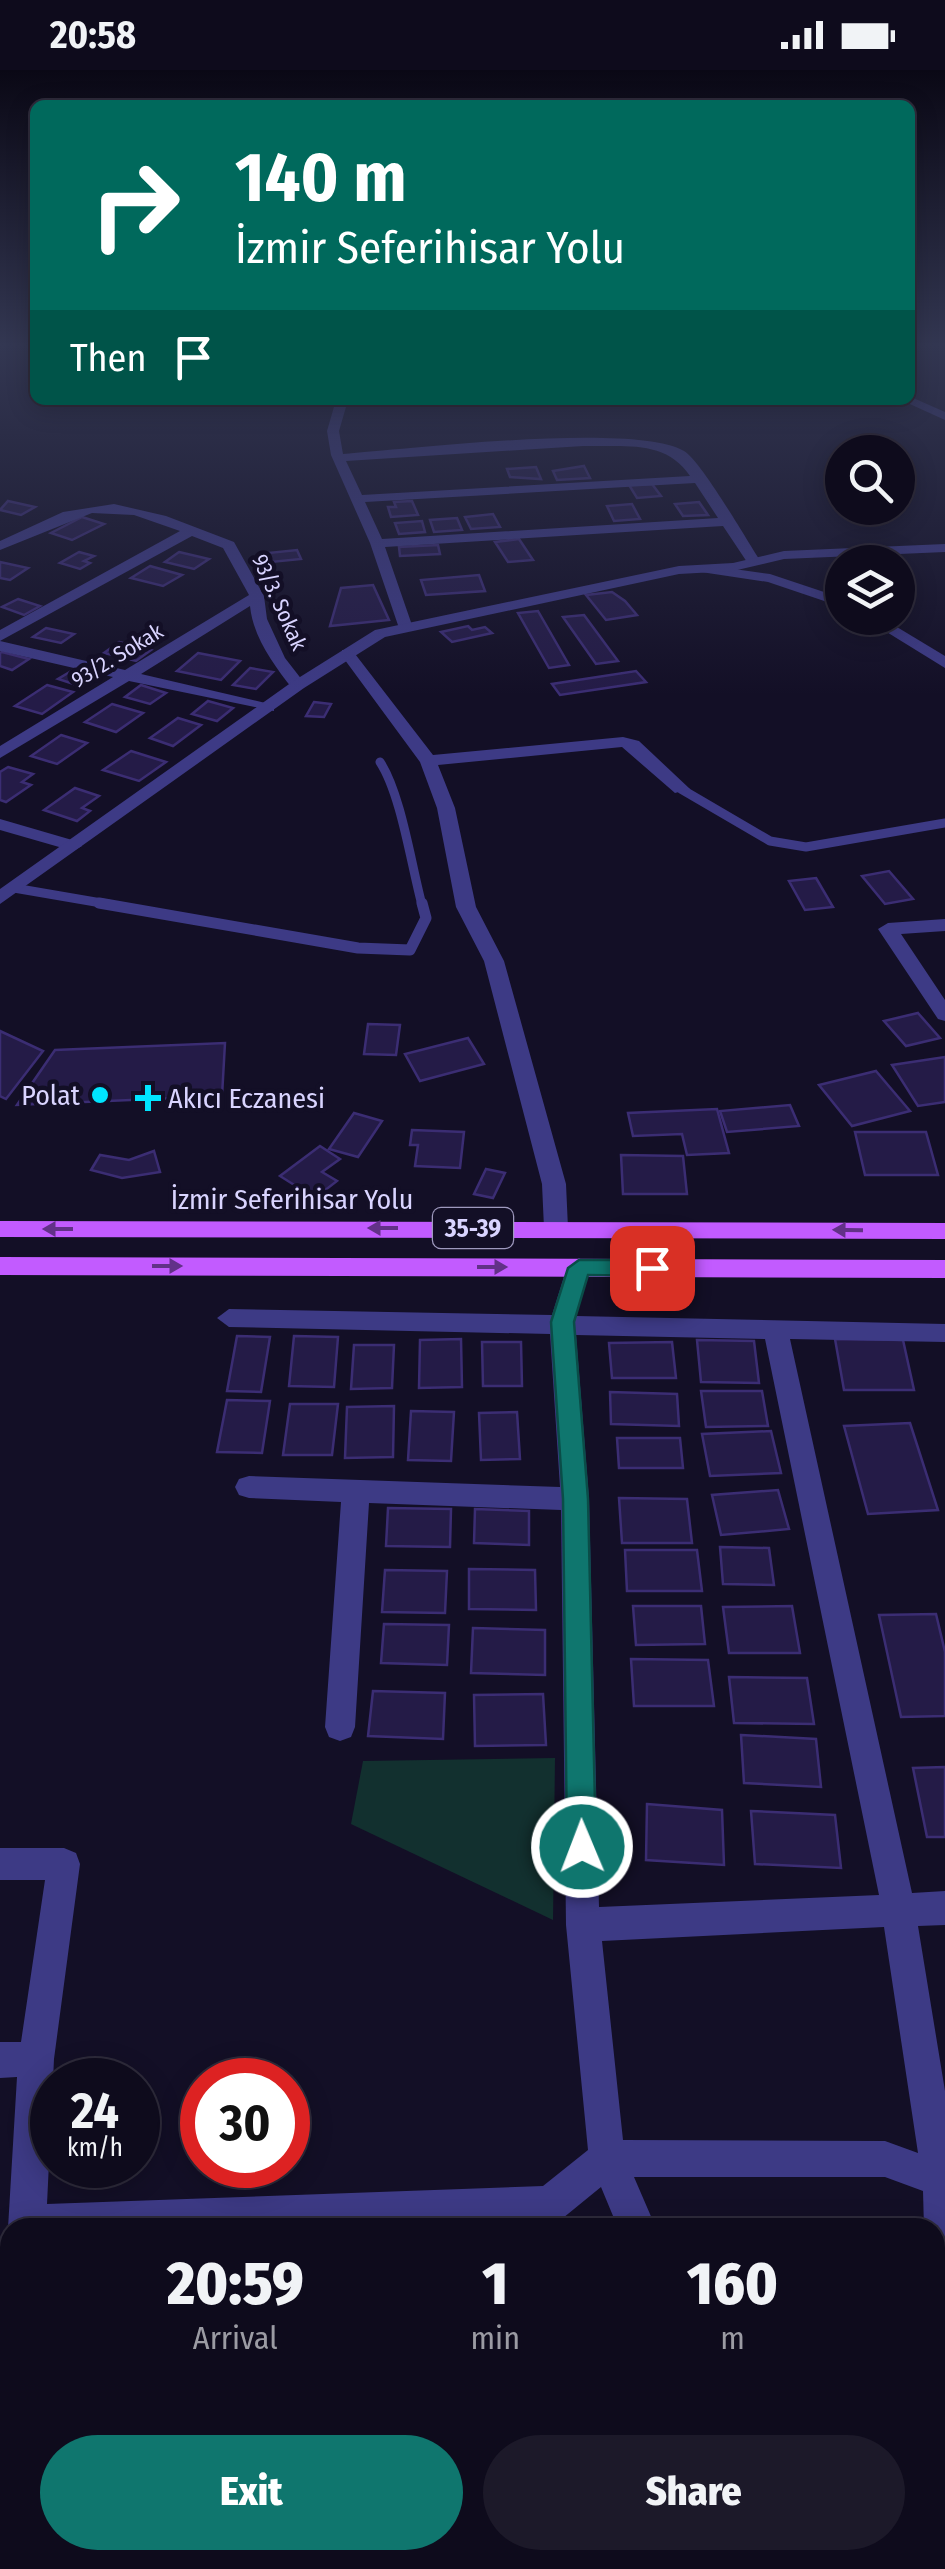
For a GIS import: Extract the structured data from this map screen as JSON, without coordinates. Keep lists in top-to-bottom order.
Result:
{
  "streets": {
    "main road": ["İzmir Seferihisar Yolu", "35-39"],
    "street": ["93/3. Sokak", "93/2. Sokak"]
  },
  "crossings": [
    ["93/3. Sokak", "93/2. Sokak"]
  ],
  "places": {
    "other": ["Polat"],
    "health": ["Akıcı Eczanesi"]
  },
  "page": {
    "status": "20:58",
    "turn": ["140 m", "İzmir Seferihisar Yolu"],
    "then": "Then",
    "speed": "24 km/h",
    "limit": "30",
    "eta": [
      "20:59",
      "Arrival",
      "1",
      "min",
      "160",
      "m"
    ],
    "buttons": ["Exit", "Share"]
  }
}
